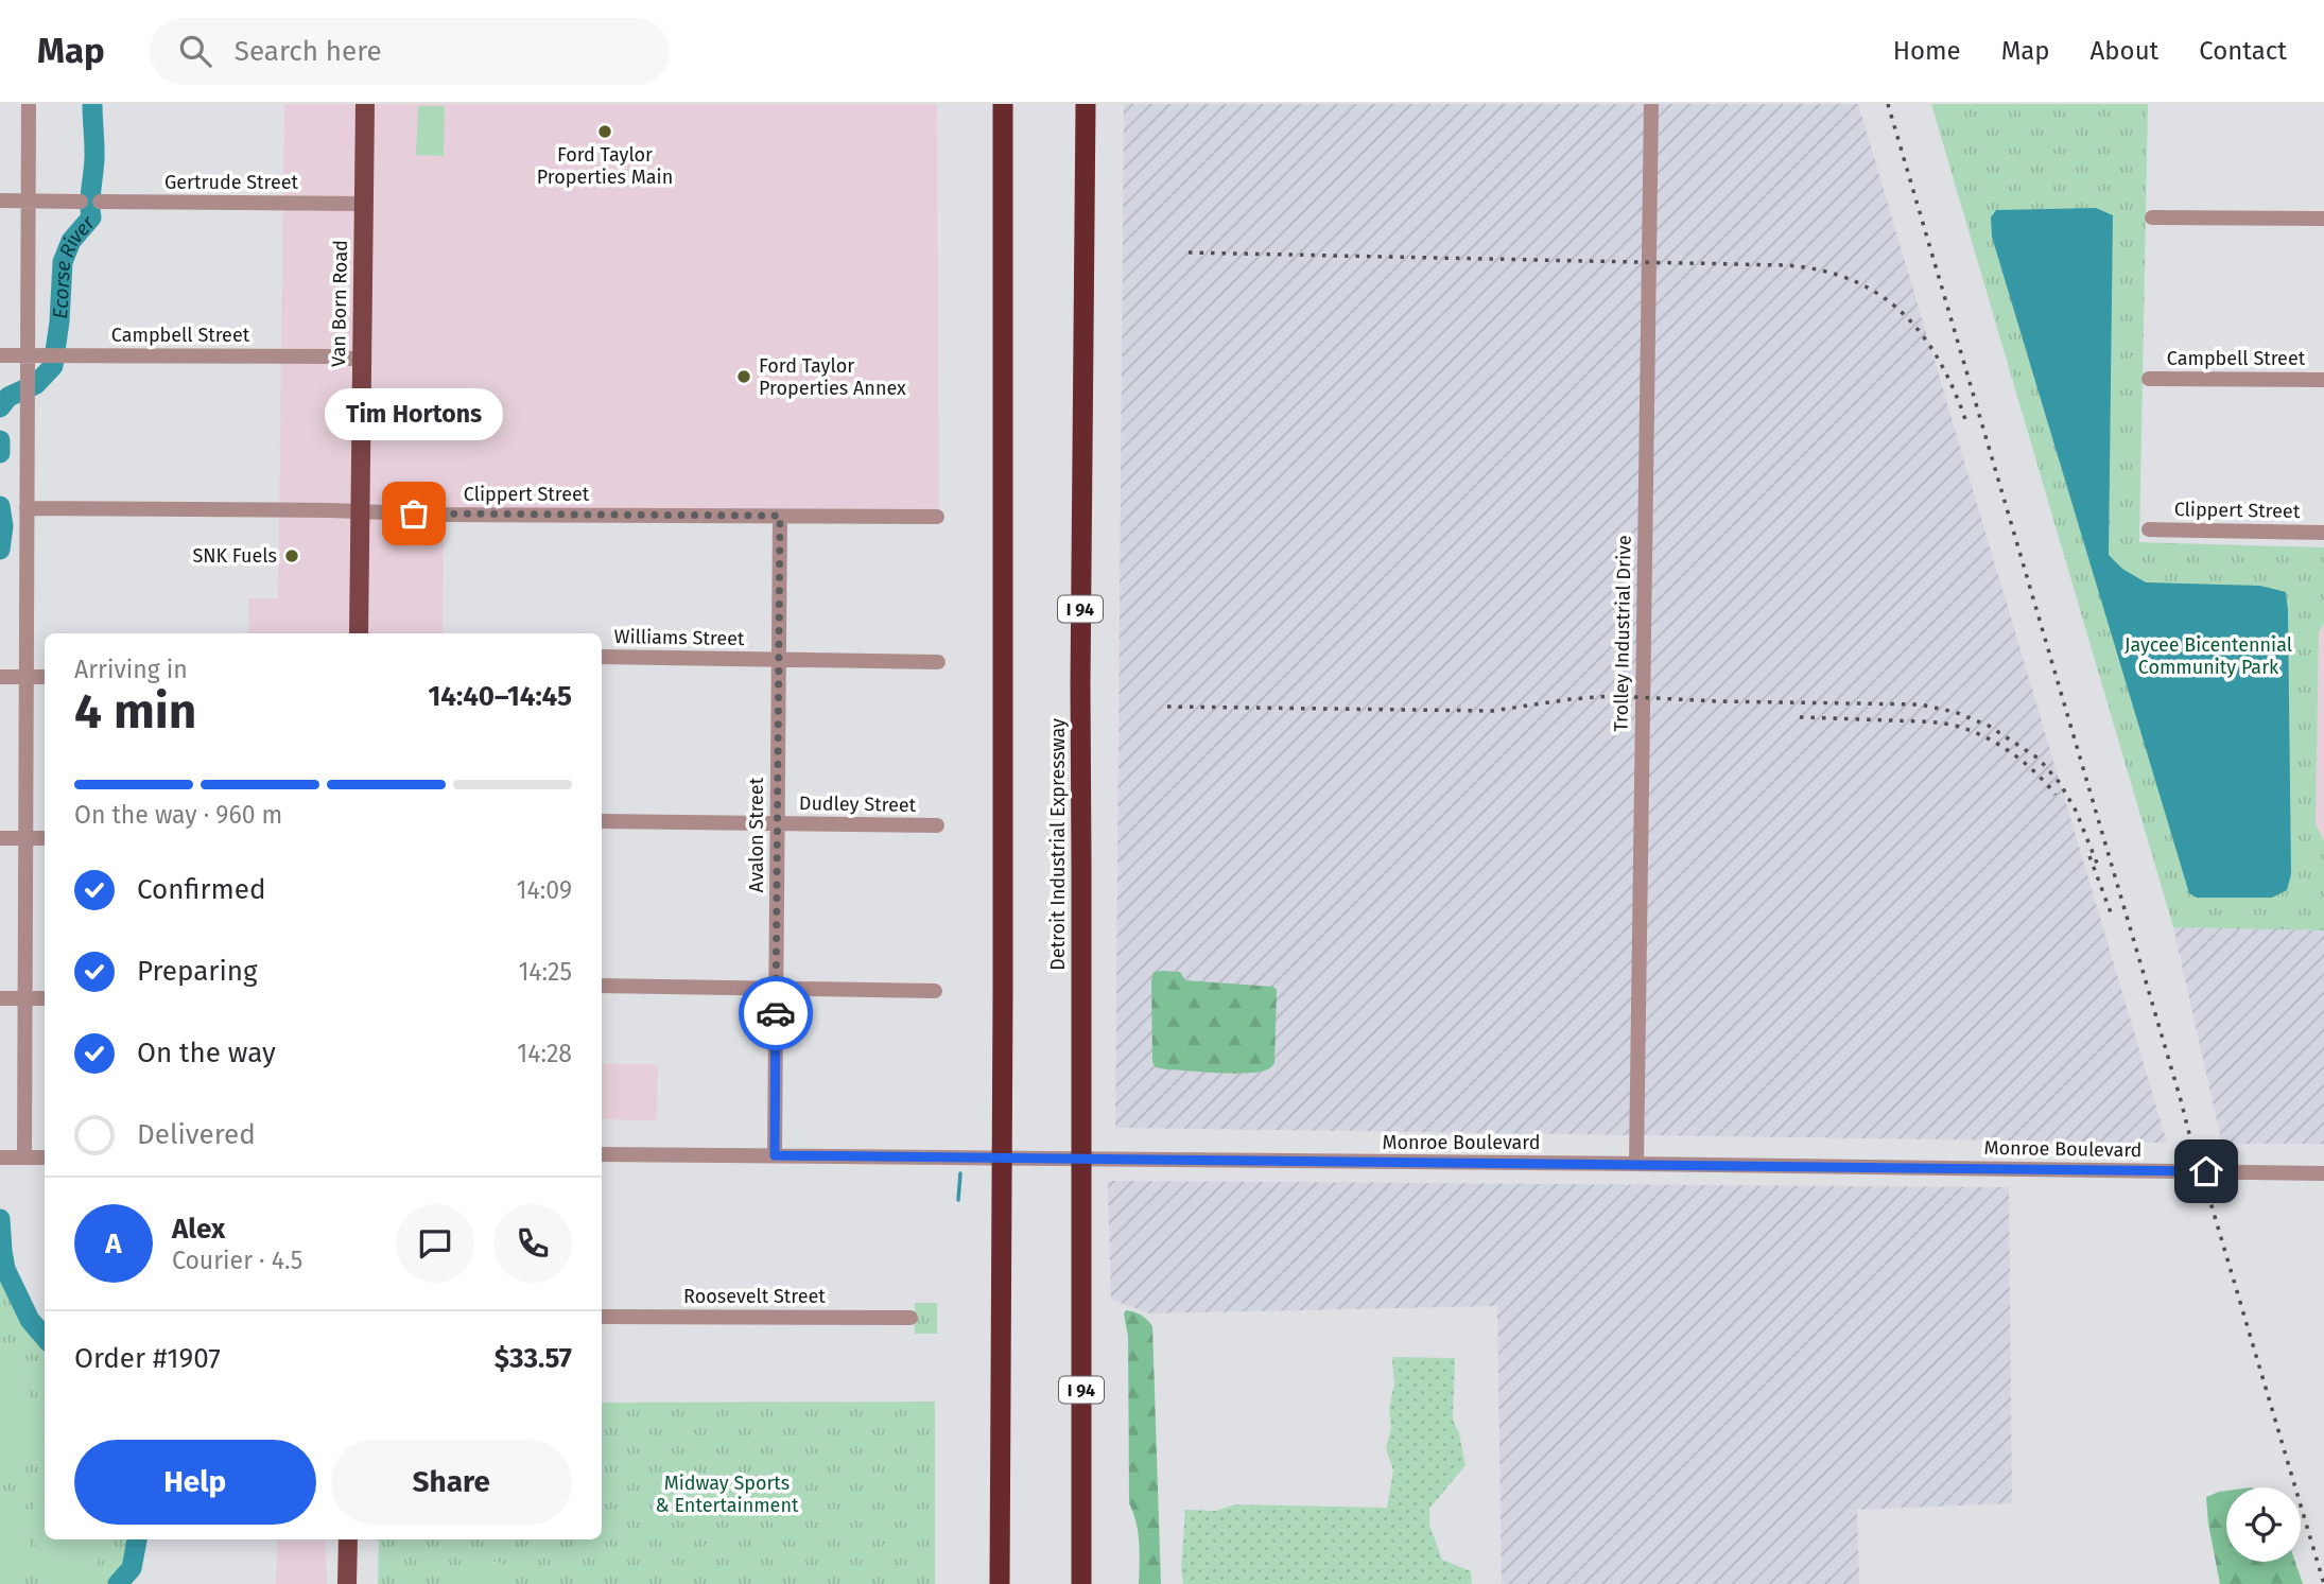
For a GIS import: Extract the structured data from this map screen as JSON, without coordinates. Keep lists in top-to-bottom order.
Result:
{
  "streets": {
    "highway": ["I 94", "Detroit Industrial Expressway"],
    "main road": ["Van Born Road"],
    "street": [
      "Gertrude Street",
      "Campbell Street",
      "Clippert Street",
      "Trolley Industrial Drive",
      "Williams Street",
      "Dudley Street",
      "Avalon Street",
      "Monroe Boulevard",
      "Roosevelt Street"
    ]
  },
  "crossings": [
    ["Gertrude Street", "Van Born Road"],
    ["Van Born Road", "Campbell Street"],
    ["Van Born Road", "Clippert Street"],
    ["Clippert Street", "Avalon Street"],
    ["Trolley Industrial Drive", "Monroe Boulevard"],
    ["Williams Street", "Avalon Street"],
    ["Dudley Street", "Avalon Street"],
    ["Avalon Street", "Monroe Boulevard"]
  ],
  "water": ["Ecorse River"],
  "parks": ["Jaycee Bicentennial Community Park", "Midway Sports & Entertainment"],
  "places": [
    "Ford Taylor Properties Main",
    "Ford Taylor Properties Annex",
    "Tim Hortons",
    "SNK Fuels"
  ],
  "page": {
    "header": "Map",
    "search": "Search here",
    "nav": [
      "Home",
      "Map",
      "About",
      "Contact"
    ],
    "bubble": "Tim Hortons",
    "heading": ["4 min", "Arriving in", "14:40–14:45"],
    "panel": [
      "Alex",
      "Courier · 4.5",
      "Order #1907",
      "$33.57"
    ],
    "bar": "On the way · 960 m",
    "list": [
      ["Confirmed", "14:09"],
      ["Preparing", "14:25"],
      ["On the way", "14:28"],
      "Delivered"
    ],
    "round": "A",
    "buttons": ["Help", "Share"]
  }
}
